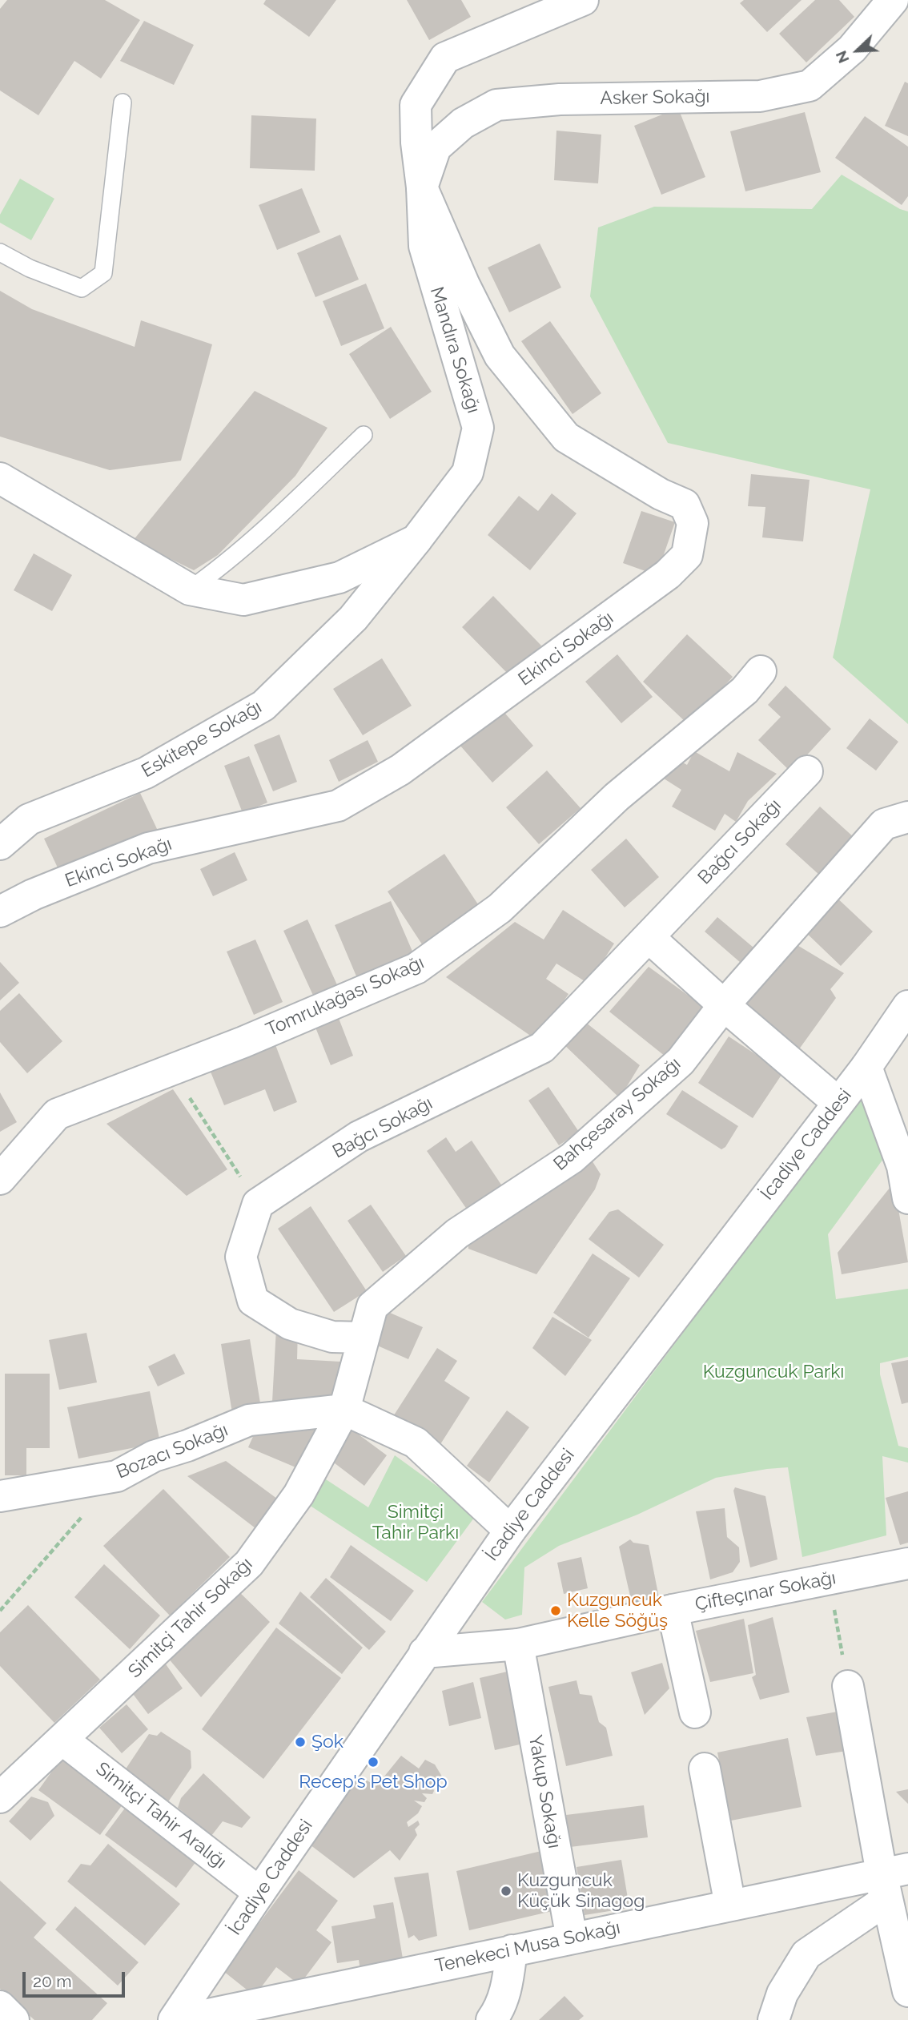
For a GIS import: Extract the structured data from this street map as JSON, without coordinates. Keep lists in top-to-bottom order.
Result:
{
  "streets": {
    "street": [
      "Asker Sokağı",
      "Mandıra Sokağı",
      "Ekinci Sokağı",
      "Eskitepe Sokağı",
      "Bağcı Sokağı",
      "Tomrukağası Sokağı",
      "Bahçesaray Sokağı",
      "İcadiye Caddesi",
      "Bozacı Sokağı",
      "Çifteçınar Sokağı",
      "Simitçi Tahir Sokağı",
      "Yakup Sokağı",
      "Simitçi Tahir Aralığı",
      "Tenekeci Musa Sokağı"
    ]
  },
  "crossings": [
    ["Asker Sokağı", "Mandıra Sokağı"],
    ["Asker Sokağı", "Ekinci Sokağı"],
    ["Mandıra Sokağı", "Ekinci Sokağı"],
    ["Mandıra Sokağı", "Eskitepe Sokağı"],
    ["Bahçesaray Sokağı", "Bozacı Sokağı"],
    ["Bahçesaray Sokağı", "Simitçi Tahir Sokağı"],
    ["İcadiye Caddesi", "Çifteçınar Sokağı"],
    ["İcadiye Caddesi", "Simitçi Tahir Aralığı"],
    ["Bozacı Sokağı", "Simitçi Tahir Sokağı"],
    ["Çifteçınar Sokağı", "Yakup Sokağı"],
    ["Simitçi Tahir Sokağı", "Simitçi Tahir Aralığı"],
    ["Yakup Sokağı", "Tenekeci Musa Sokağı"]
  ],
  "parks": ["Kuzguncuk Parkı", "Simitçi Tahir Parkı"],
  "places": [
    "Kuzguncuk Kelle Söğüş",
    "Şok",
    "Recep's Pet Shop",
    "Kuzguncuk Küçük Sinagog"
  ],
  "scale_bar": "20 m",
  "north": "bottom left"
}
